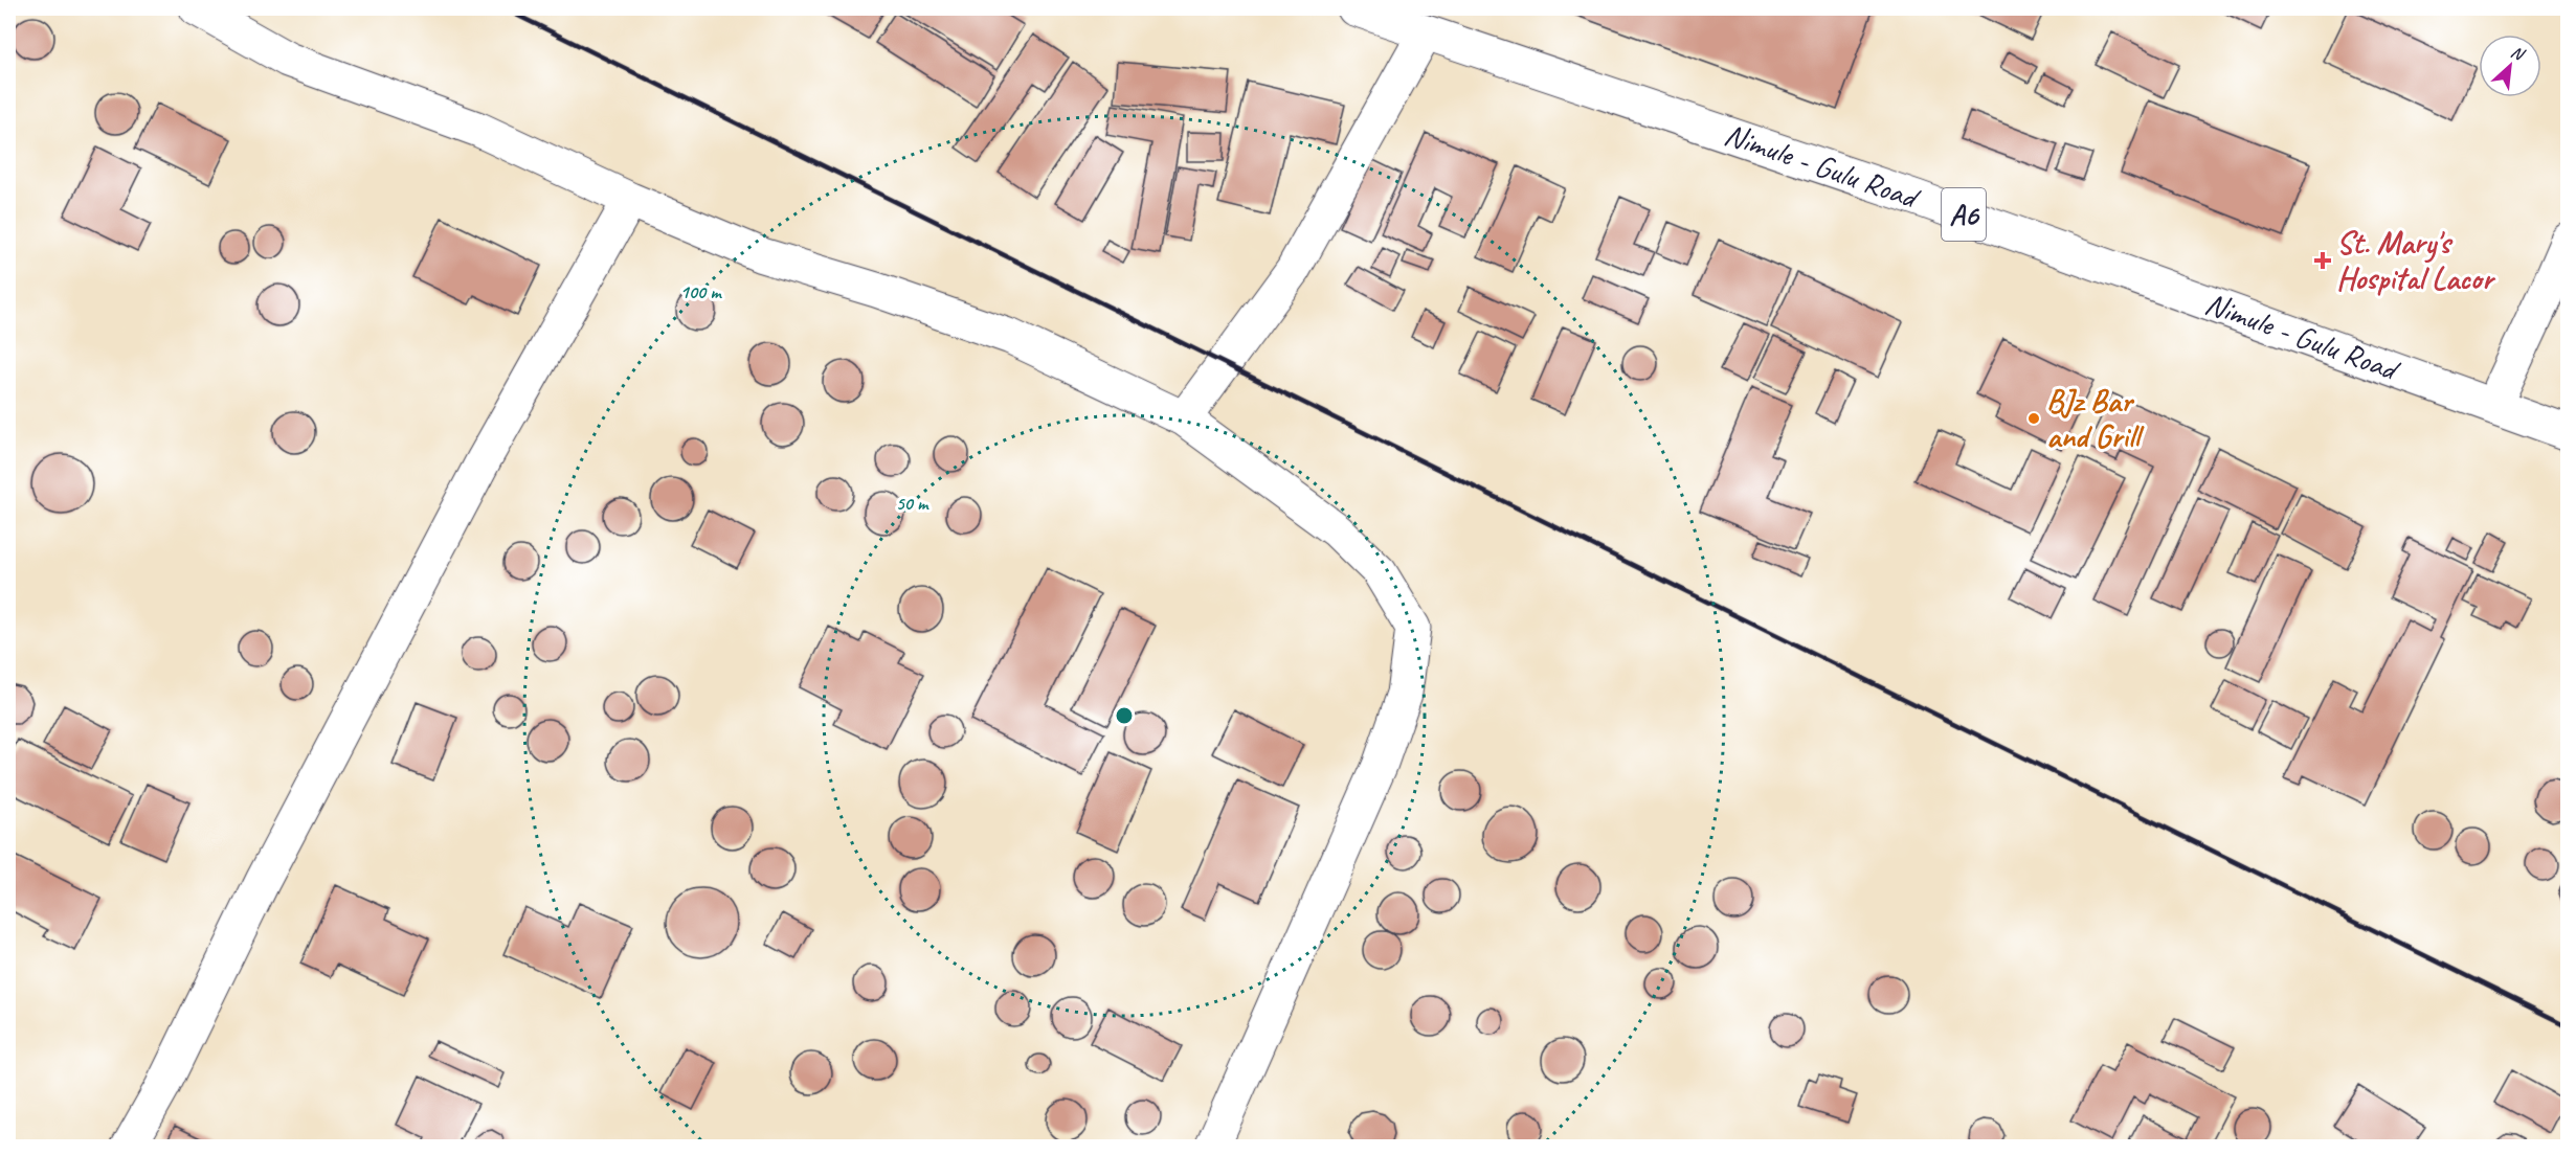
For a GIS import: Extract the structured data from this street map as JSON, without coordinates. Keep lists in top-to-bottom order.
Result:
{
  "streets": {
    "street": ["Nimule - Gulu Road", "A6"]
  },
  "places": {
    "health": ["St. Mary's Hospital Lacor"],
    "other": ["BJz Bar and Grill"]
  },
  "north": "top right",
  "rings": ["100 m", "50 m"]
}
